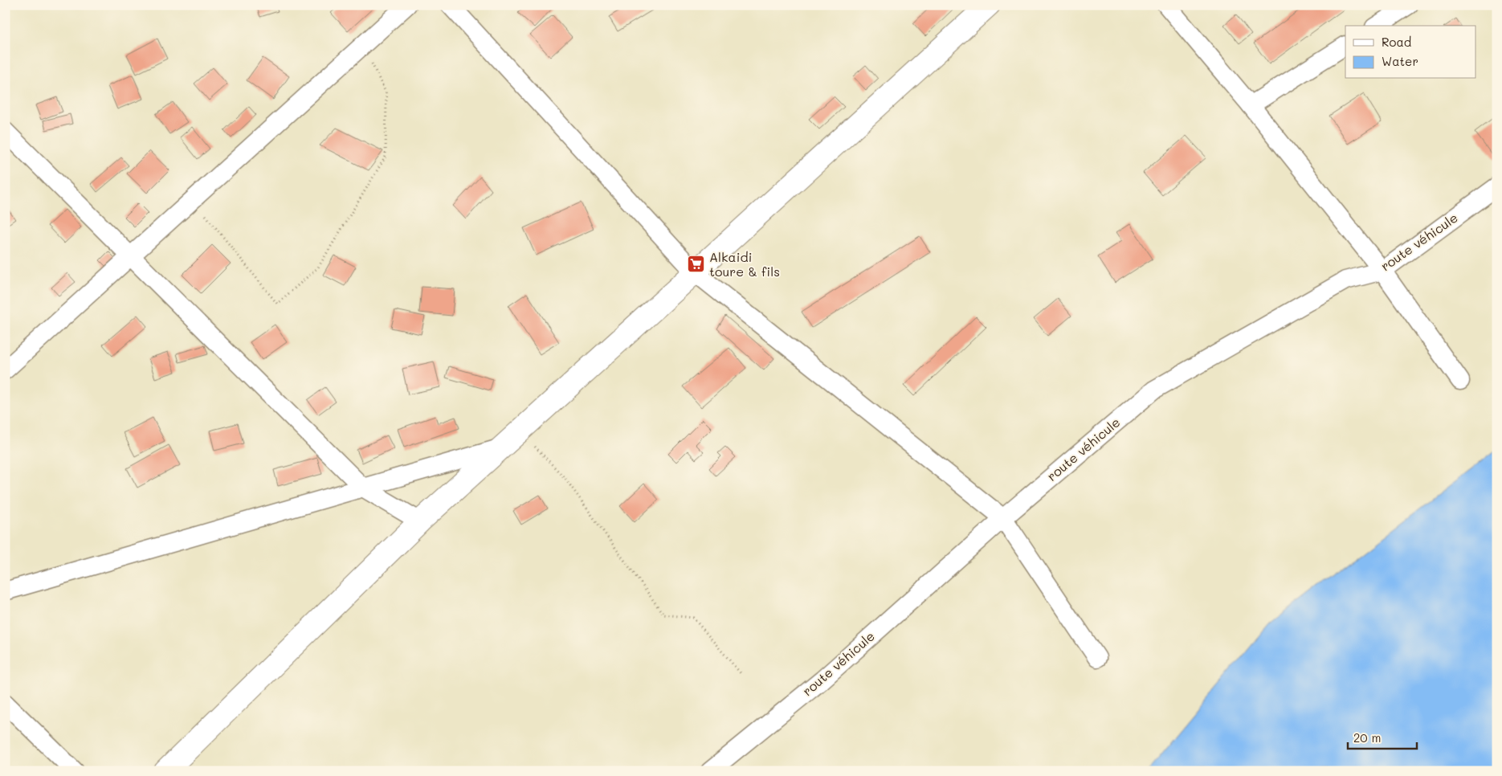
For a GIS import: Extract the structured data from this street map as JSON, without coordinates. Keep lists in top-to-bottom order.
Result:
{
  "streets": {
    "street": ["route véhicule"]
  },
  "places": {
    "supermarket": ["Alkaidi toure & fils"]
  },
  "legend": ["Road", "Water"],
  "scale_bar": "20 m"
}
